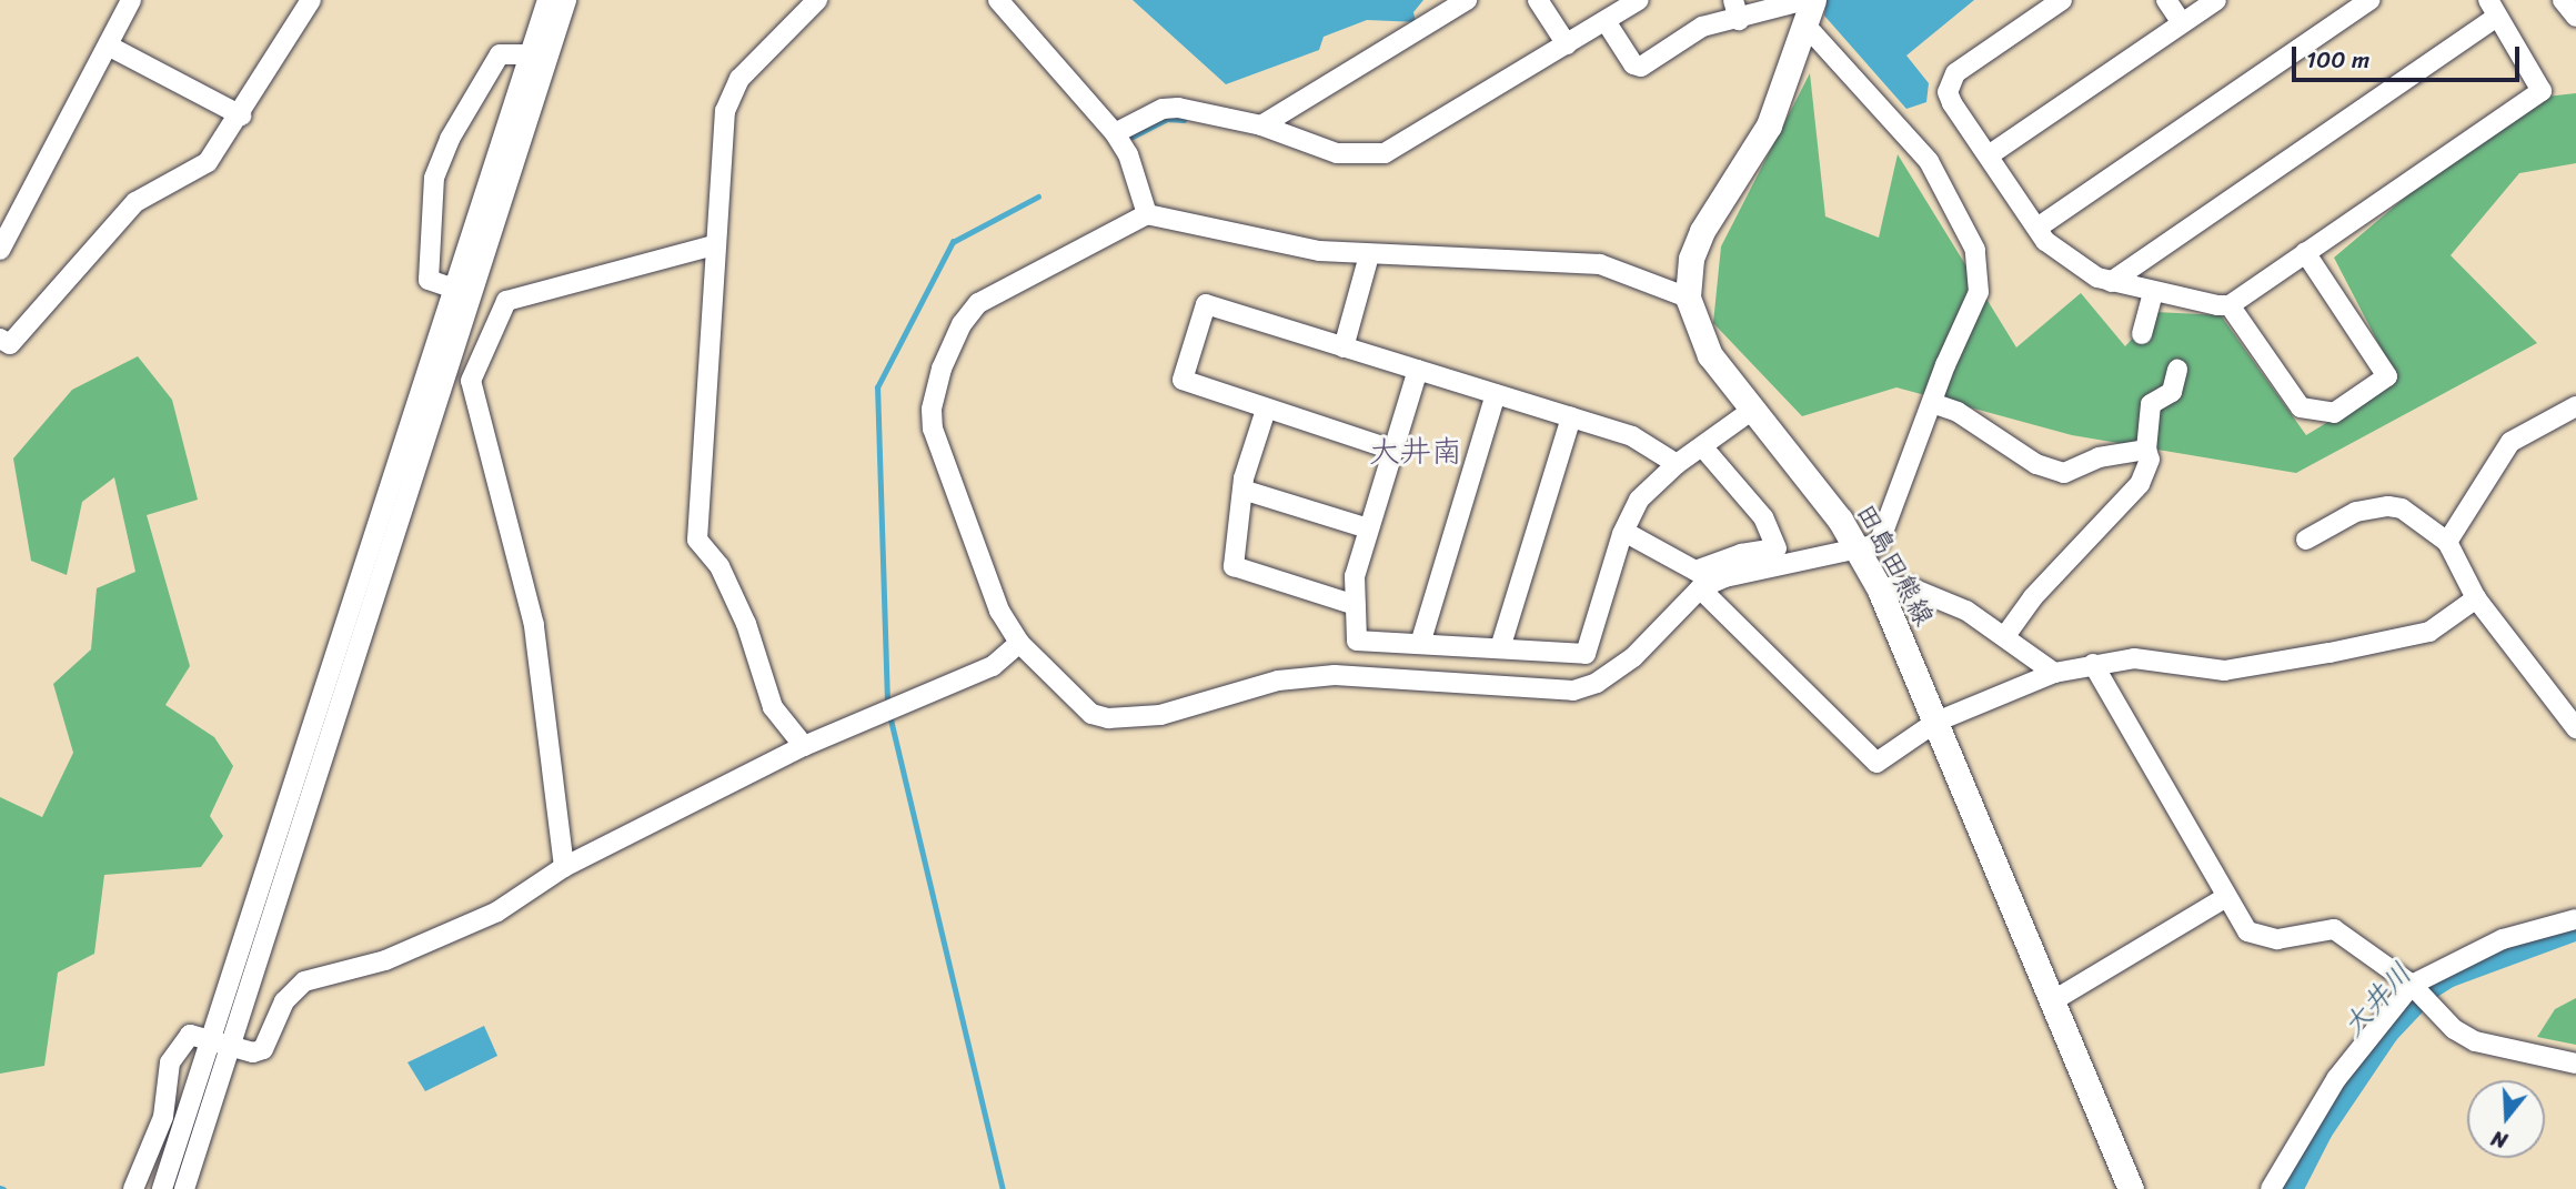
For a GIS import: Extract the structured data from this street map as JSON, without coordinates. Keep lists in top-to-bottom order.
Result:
{
  "streets": {
    "main road": ["田島田熊線"]
  },
  "districts": ["大井南"],
  "water": ["大井川"],
  "scale_bar": "100 m",
  "north": "bottom"
}
